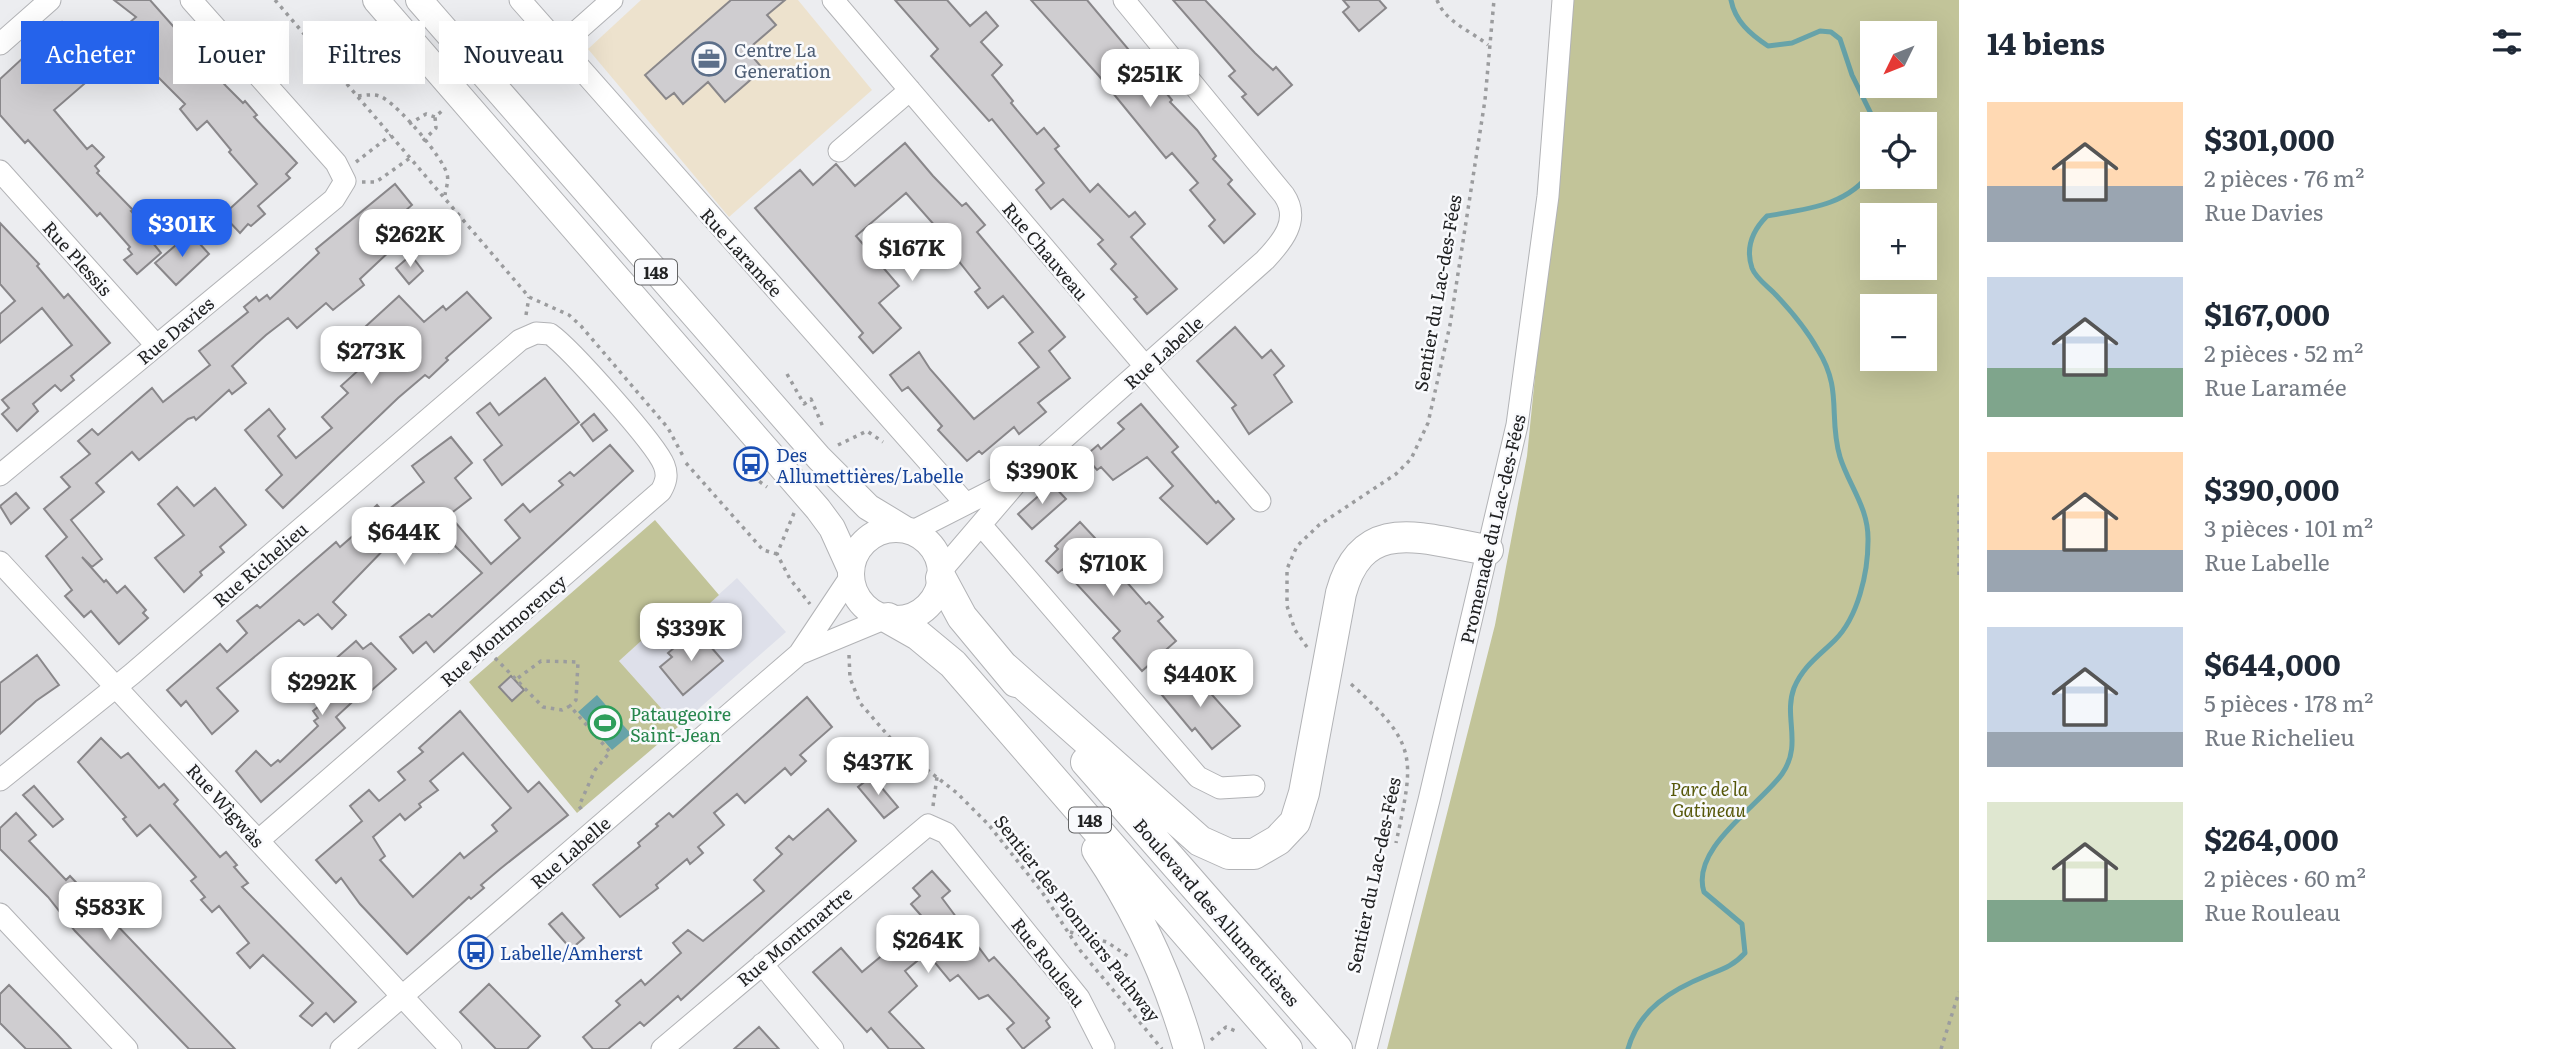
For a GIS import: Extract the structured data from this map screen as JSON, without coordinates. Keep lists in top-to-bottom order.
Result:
{
  "streets": {
    "highway": ["148", "Boulevard des Allumettières"],
    "street": [
      "Rue Chauveau",
      "Rue Laramée",
      "Rue Plessis",
      "Rue Davies",
      "Rue Labelle",
      "Promenade du Lac-des-Fées",
      "Rue Richelieu",
      "Rue Montmorency",
      "Rue Wìgwàs",
      "Rue Montmartre",
      "Rue Rouleau"
    ],
    "path": ["Sentier du Lac-des-Fées", "Sentier des Pionniers Pathway"]
  },
  "crossings": [
    ["Rue Chauveau", "Rue Labelle"],
    ["Rue Laramée", "Rue Labelle"],
    ["Rue Plessis", "Rue Davies"],
    ["148", "Rue Labelle"],
    ["148", "Boulevard des Allumettières"],
    ["Rue Labelle", "Rue Wìgwàs"],
    ["Rue Labelle", "Boulevard des Allumettières"],
    ["Rue Richelieu", "Rue Montmorency"],
    ["Rue Richelieu", "Rue Wìgwàs"],
    ["Rue Montmorency", "Rue Wìgwàs"],
    ["Rue Montmartre", "Rue Rouleau"]
  ],
  "parks": ["Parc de la Gatineau"],
  "places": {
    "office": ["Centre La Generation"],
    "bus stop": ["Des Allumettières/Labelle", "Labelle/Amherst"],
    "sports": ["Pataugeoire Saint-Jean"]
  },
  "north": "bottom left",
  "page": {
    "heading": "14 biens",
    "map_buttons": ["+", "−"],
    "chip": [
      "Acheter",
      "Louer",
      "Filtres",
      "Nouveau"
    ],
    "price": [
      "$251K",
      "$301K",
      "$262K",
      "$167K",
      "$273K",
      "$390K",
      "$644K",
      "$710K",
      "$339K",
      "$440K",
      "$292K",
      "$437K",
      "$583K",
      "$264K"
    ],
    "list": [
      {
        "name": "$301,000",
        "note": "2 pièces · 76 m² · Rue Davies"
      },
      {
        "name": "$167,000",
        "note": "2 pièces · 52 m² · Rue Laramée"
      },
      {
        "name": "$390,000",
        "note": "3 pièces · 101 m² · Rue Labelle"
      },
      {
        "name": "$644,000",
        "note": "5 pièces · 178 m² · Rue Richelieu"
      },
      {
        "name": "$264,000",
        "note": "2 pièces · 60 m² · Rue Rouleau"
      }
    ]
  }
}
